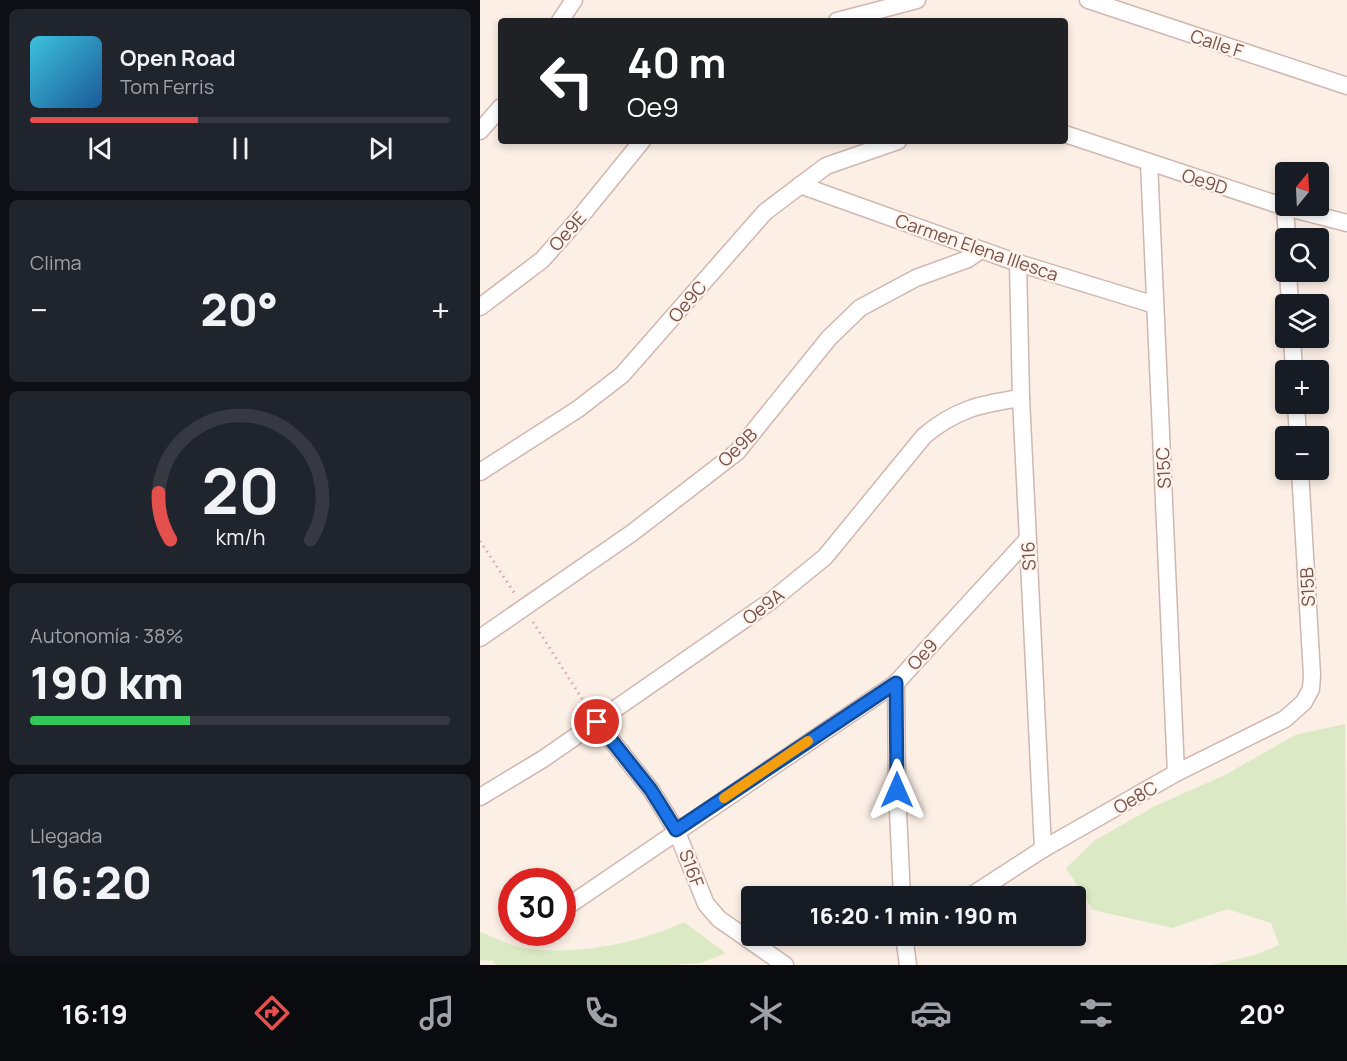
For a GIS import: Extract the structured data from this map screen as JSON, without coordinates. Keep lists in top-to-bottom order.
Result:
{
  "streets": {
    "street": [
      "Calle F",
      "Oe9D",
      "Oe9E",
      "Carmen Elena Illesca",
      "Oe9C",
      "Oe9B",
      "S15C",
      "S16",
      "S15B",
      "Oe9A",
      "Oe9",
      "Oe8C",
      "S16F"
    ]
  },
  "crossings": [
    ["Oe9D", "S15C"],
    ["Carmen Elena Illesca", "Oe9C"],
    ["Carmen Elena Illesca", "Oe9B"],
    ["Carmen Elena Illesca", "S15C"],
    ["Carmen Elena Illesca", "S16"],
    ["S15C", "Oe8C"],
    ["S16", "Oe9A"],
    ["S16", "Oe9"],
    ["S16", "Oe8C"],
    ["S15B", "Oe8C"],
    ["Oe9A", "S16F"],
    ["Oe9", "S16F"]
  ],
  "north": "top",
  "page": {
    "turn": ["40 m", "Oe9"],
    "song": ["Open Road", "Tom Ferris"],
    "map_buttons": ["+", "−"],
    "tile": [
      "Clima",
      ["Autonomía · 38%", "190 km"],
      ["Llegada", "16:20"]
    ],
    "heat": ["−", "20°", "+"],
    "limit": "30",
    "trip": "16:20 · 1 min · 190 m",
    "tabs": ["16:19", "20°"],
    "gauge": ["20", "km/h"]
  }
}
